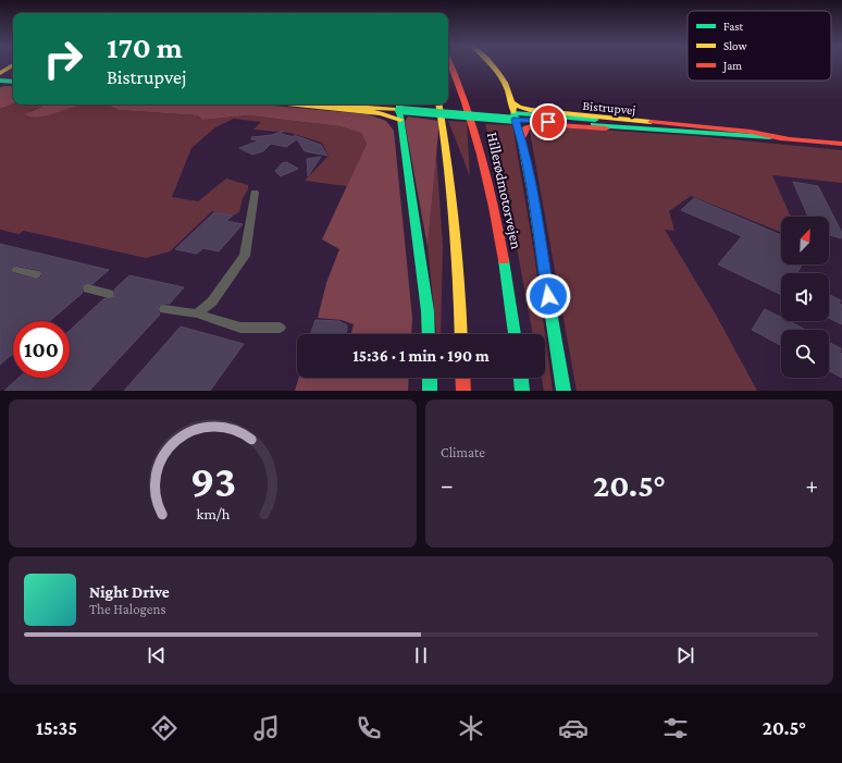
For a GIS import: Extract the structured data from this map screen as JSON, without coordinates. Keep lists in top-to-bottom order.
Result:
{
  "streets": {
    "main road": ["Bistrupvej", "Hillerødmotorvejen"]
  },
  "legend": ["Fast", "Slow", "Jam"],
  "north": "top right",
  "page": {
    "turn": ["170 m", "Bistrupvej"],
    "limit": "100",
    "trip": "15:36 · 1 min · 190 m",
    "tile": "Climate",
    "heat": ["−", "20.5°", "+"],
    "song": ["Night Drive", "The Halogens"],
    "tabs": ["15:35", "20.5°"],
    "gauge": ["93", "km/h"]
  }
}
